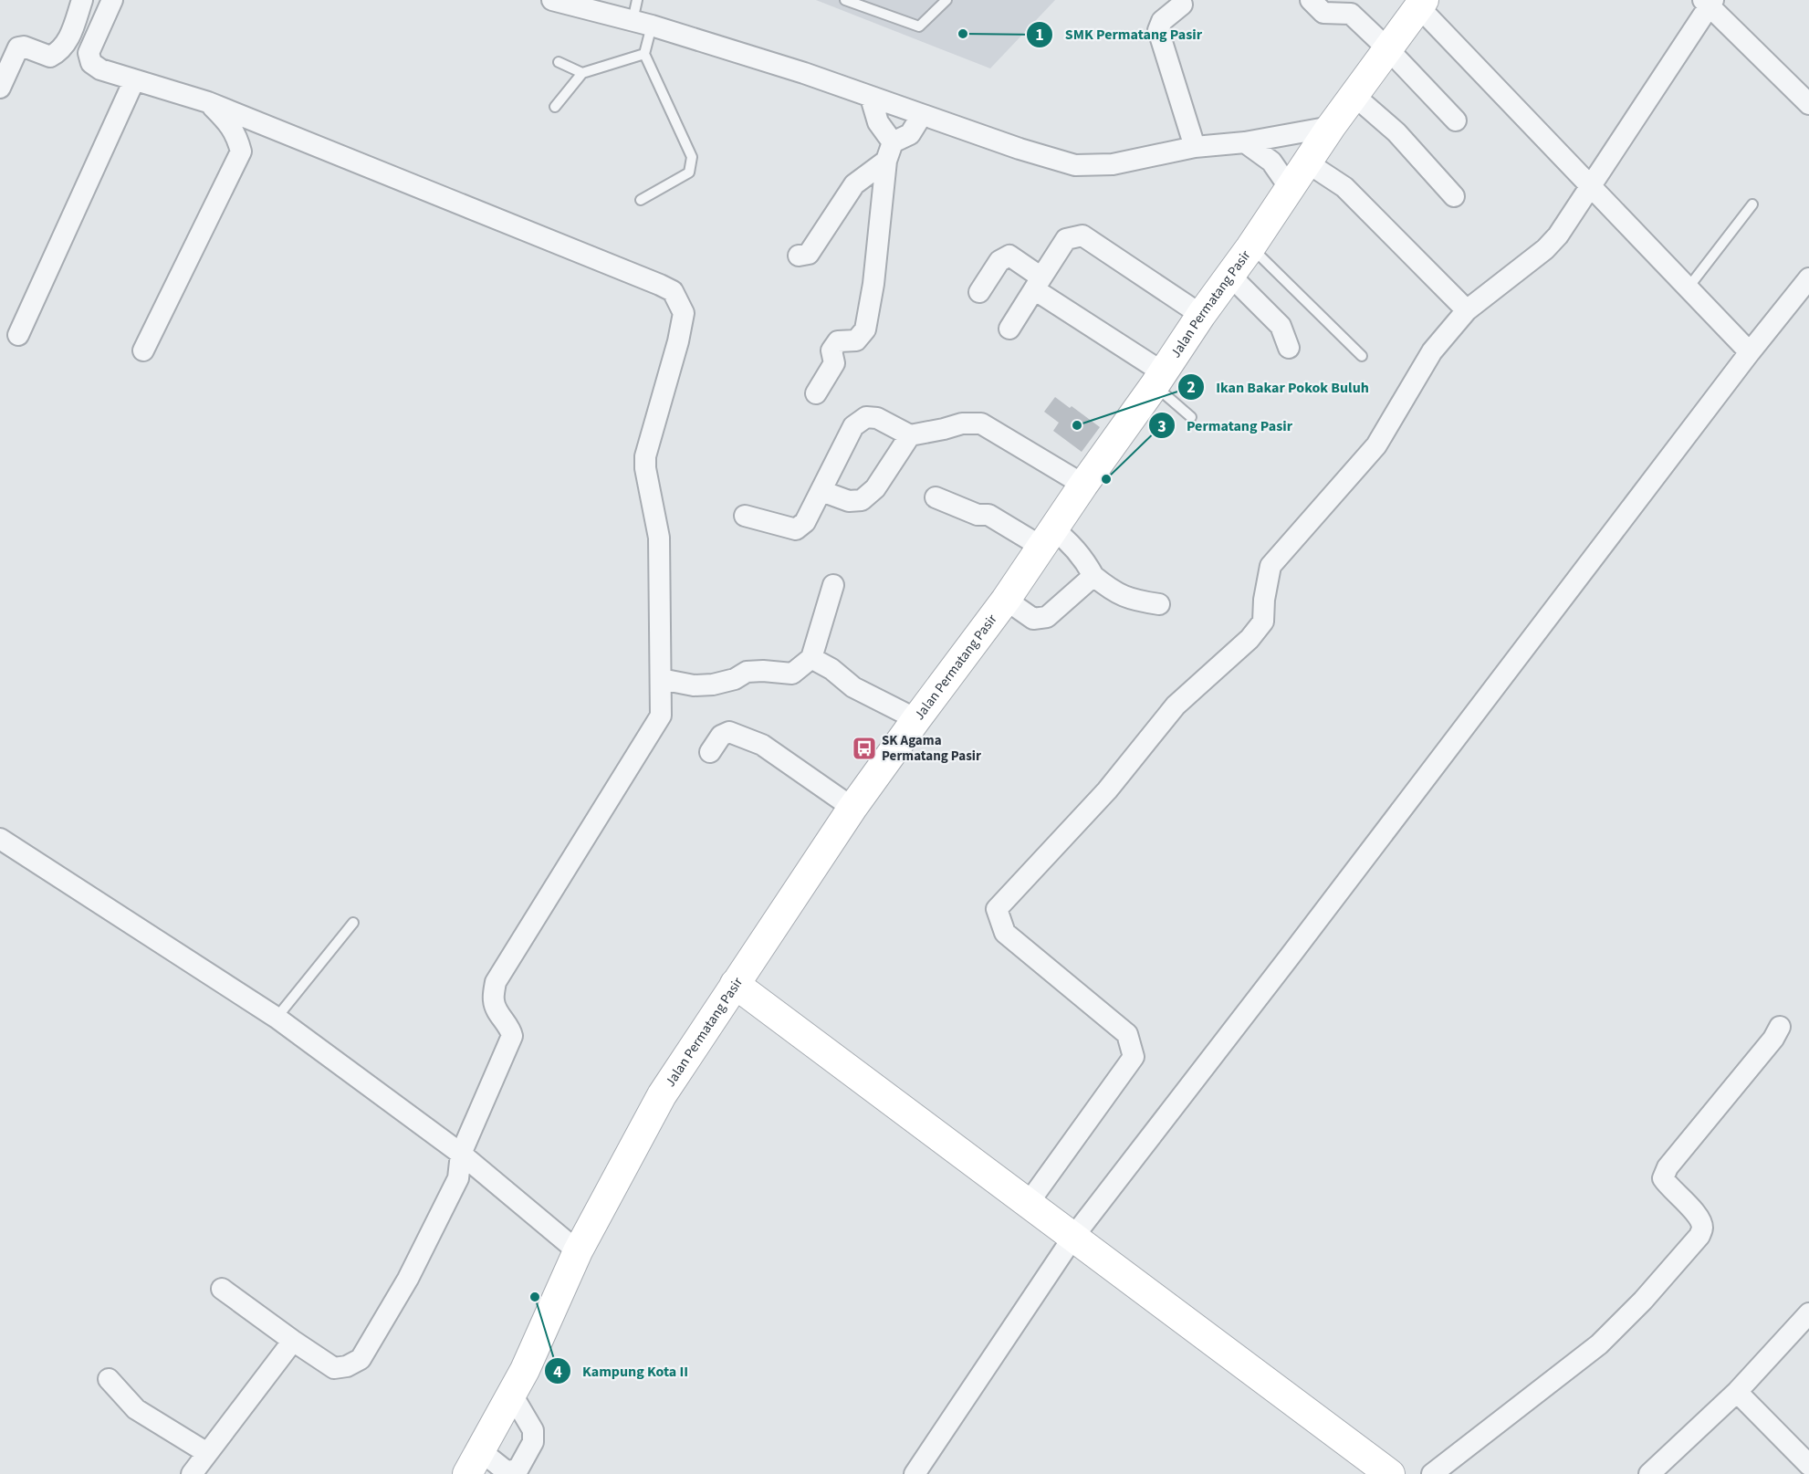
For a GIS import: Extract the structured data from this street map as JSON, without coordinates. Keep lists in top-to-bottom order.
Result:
{
  "streets": {
    "main road": ["Jalan Permatang Pasir"]
  },
  "places": {
    "other": [
      "SMK Permatang Pasir",
      "Ikan Bakar Pokok Buluh",
      "Permatang Pasir",
      "Kampung Kota II"
    ],
    "bus stop": ["SK Agama Permatang Pasir"]
  }
}
